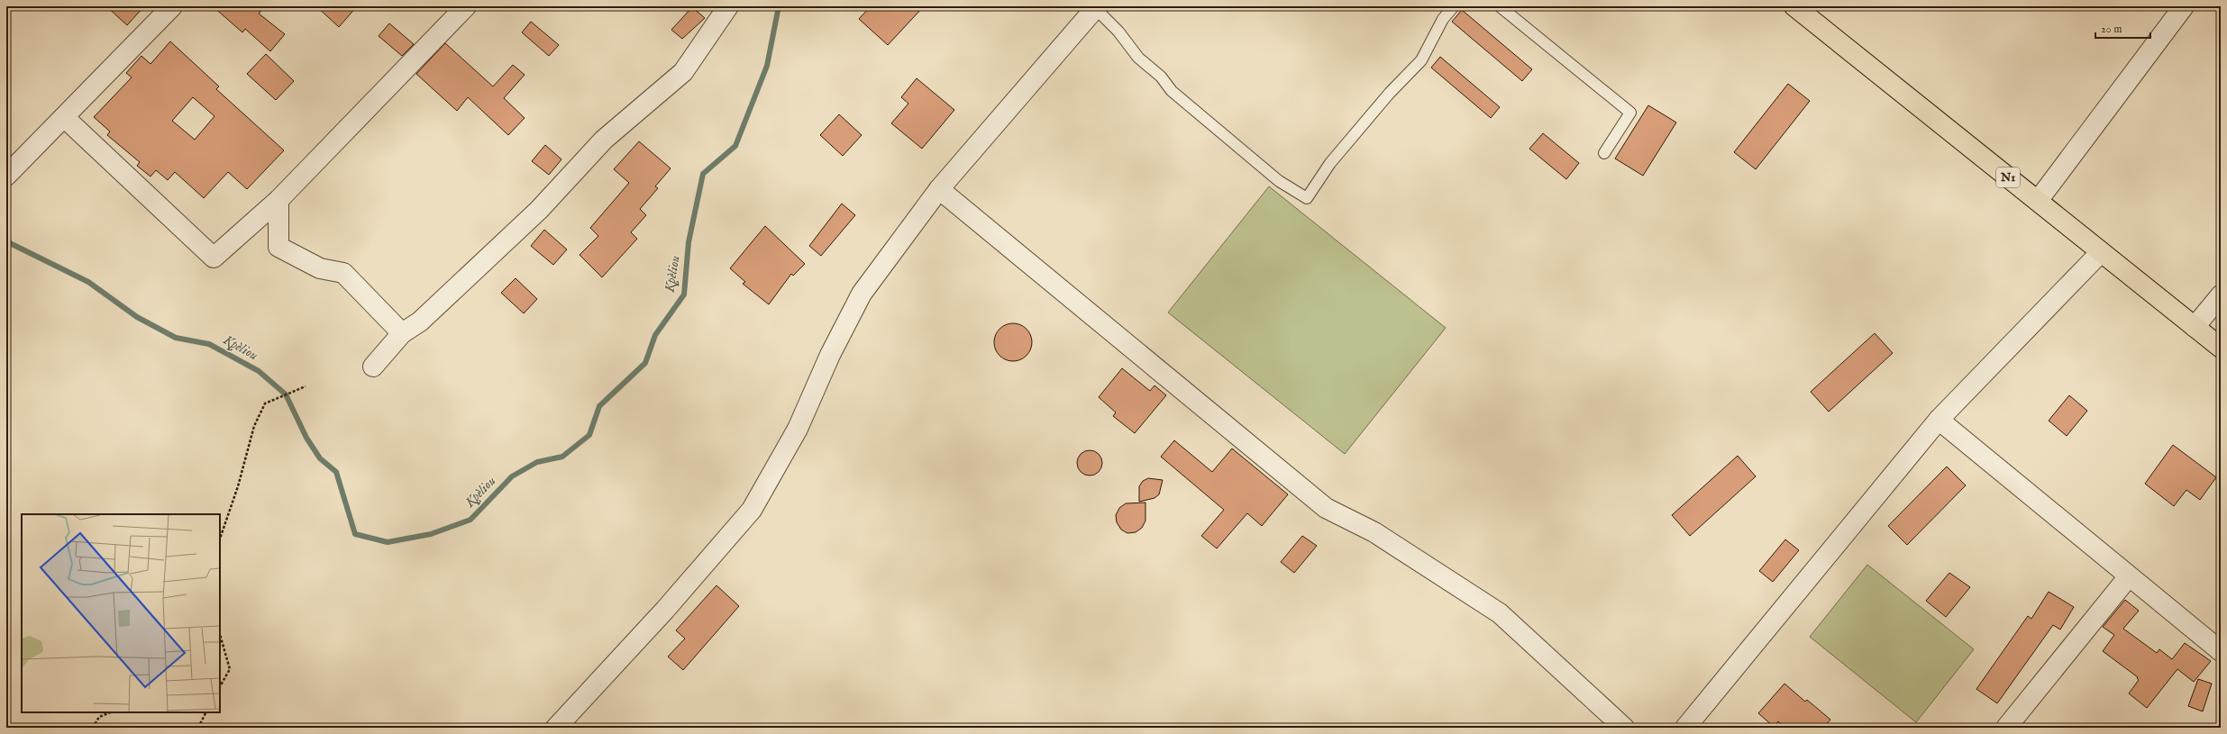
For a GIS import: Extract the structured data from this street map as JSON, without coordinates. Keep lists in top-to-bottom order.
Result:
{
  "streets": {
    "highway": ["N1"]
  },
  "water": ["Kpèliou"],
  "scale_bar": "20 m"
}
